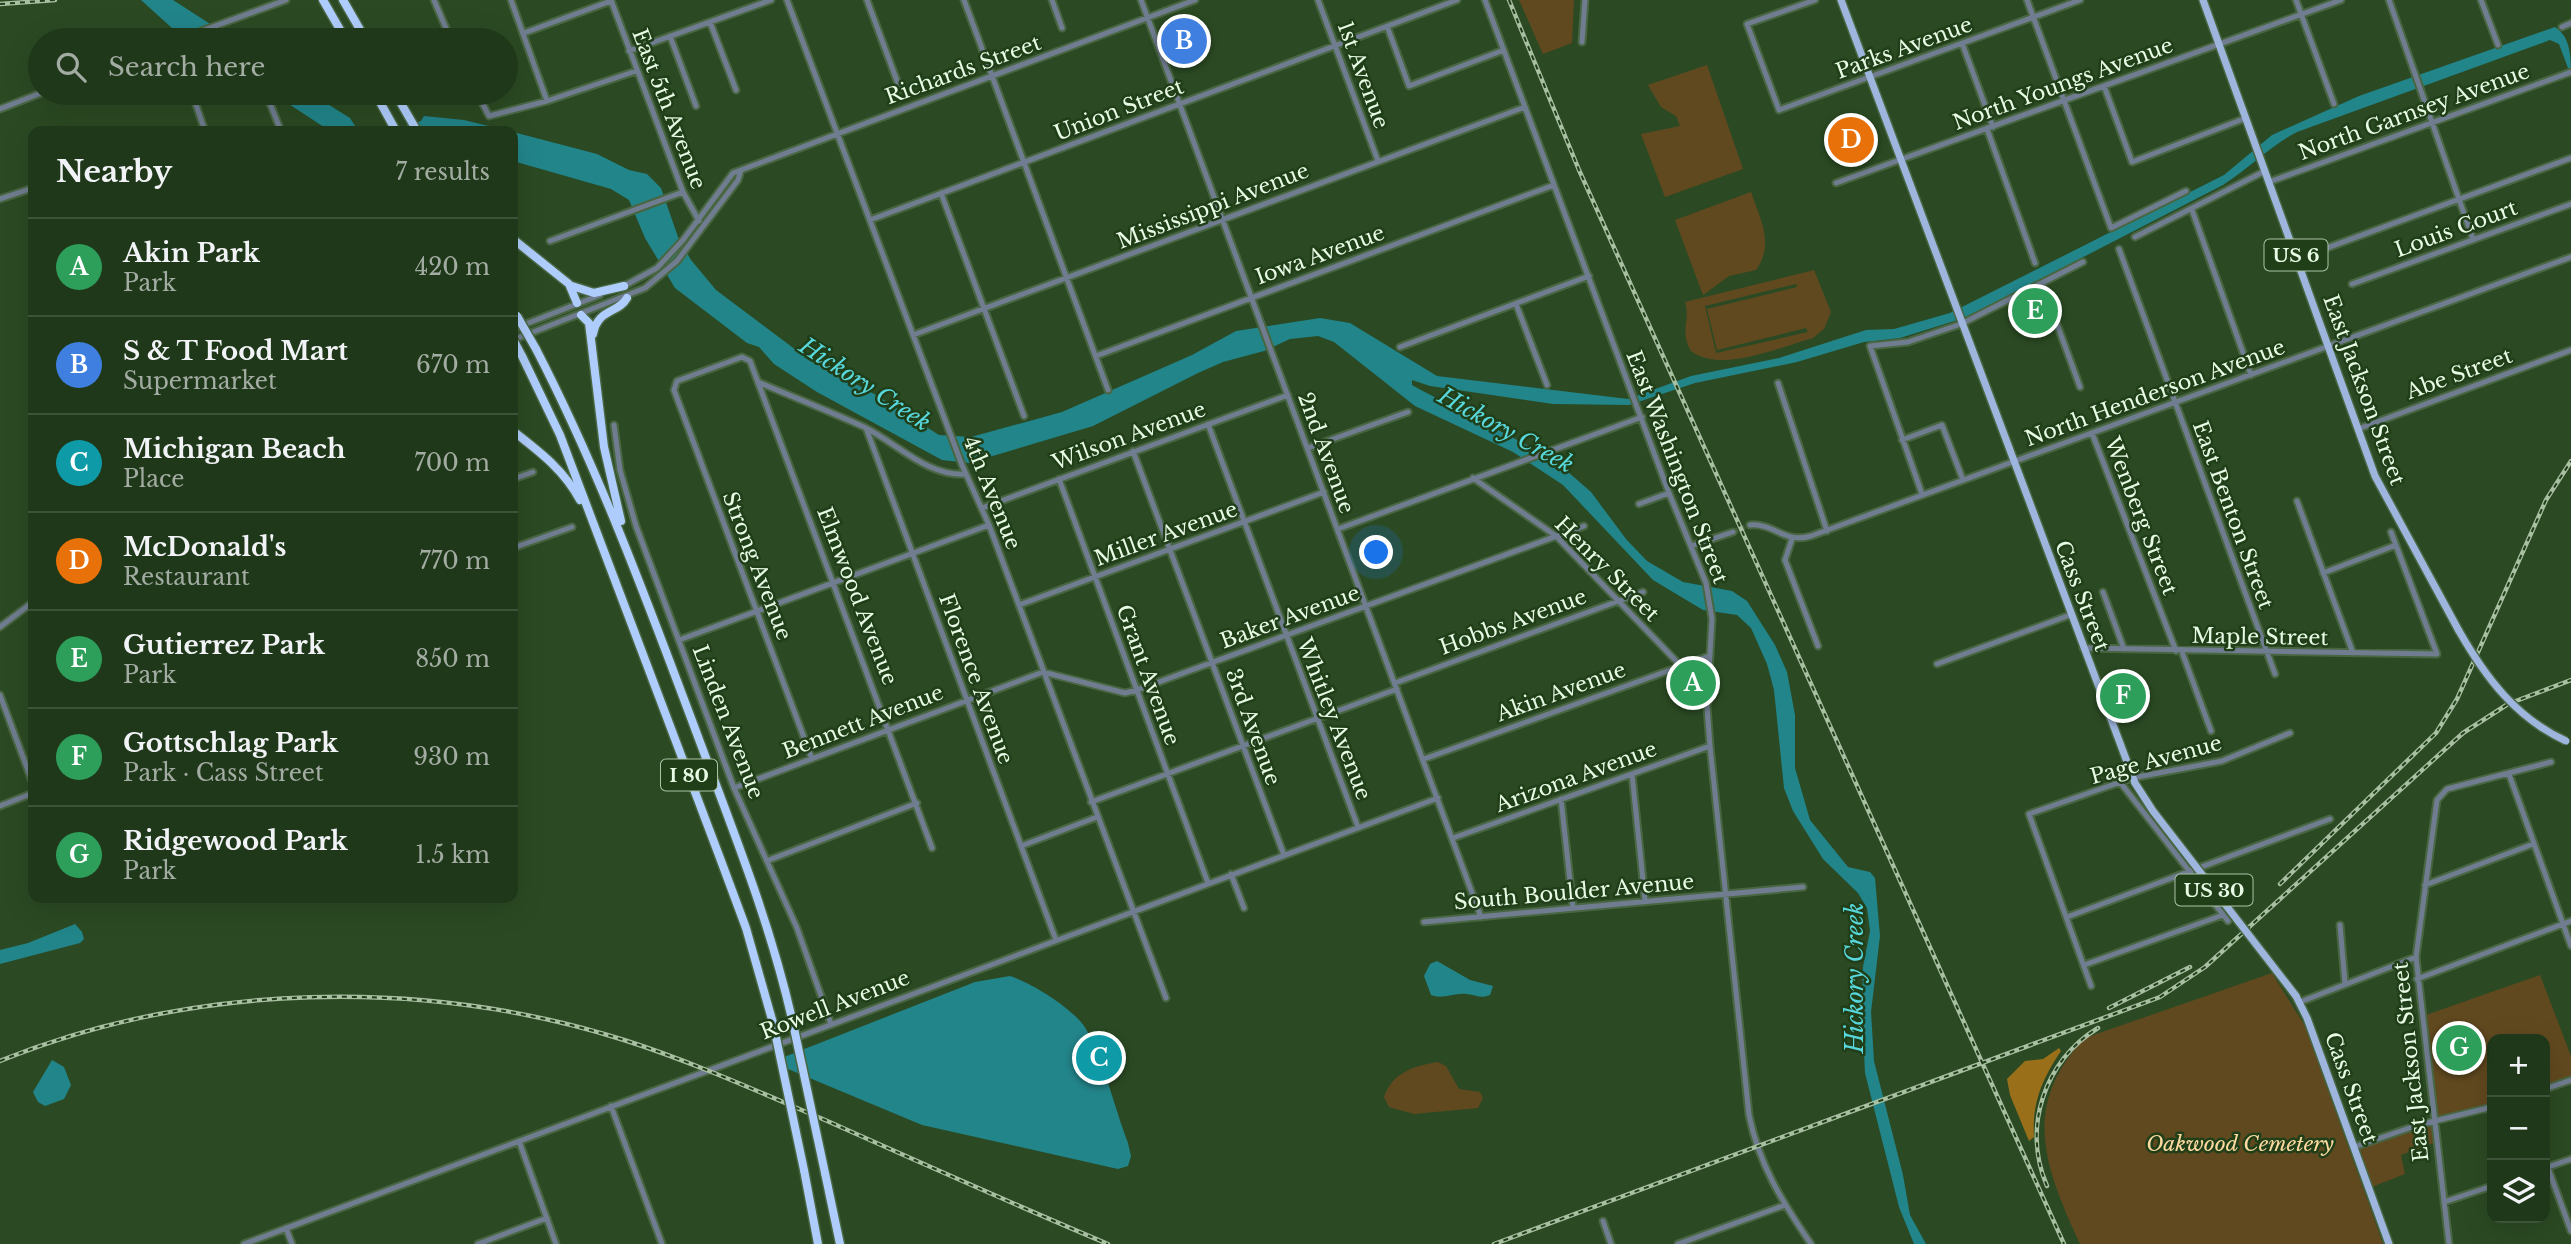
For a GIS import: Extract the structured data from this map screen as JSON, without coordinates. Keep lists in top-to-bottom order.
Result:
{
  "streets": {
    "highway": ["I 80"],
    "main road": [
      "US 6",
      "East Jackson Street",
      "Cass Street",
      "US 30"
    ],
    "street": [
      "Parks Avenue",
      "Richards Street",
      "1st Avenue",
      "North Youngs Avenue",
      "East 5th Avenue",
      "Union Street",
      "North Garnsey Avenue",
      "Mississippi Avenue",
      "Louis Court",
      "Iowa Avenue",
      "Abe Street",
      "North Henderson Avenue",
      "Wilson Avenue",
      "2nd Avenue",
      "East Washington Street",
      "4th Avenue",
      "East Benton Street",
      "Wenberg Street",
      "Miller Avenue",
      "Strong Avenue",
      "Henry Street",
      "Elmwood Avenue",
      "Baker Avenue",
      "Hobbs Avenue",
      "Maple Street",
      "Grant Avenue",
      "Florence Avenue",
      "Akin Avenue",
      "Whitley Avenue",
      "Linden Avenue",
      "Bennett Avenue",
      "3rd Avenue",
      "Page Avenue",
      "Arizona Avenue",
      "South Boulder Avenue",
      "Rowell Avenue"
    ]
  },
  "crossings": [
    ["Parks Avenue", "Cass Street"],
    ["Richards Street", "East 5th Avenue"],
    ["Richards Street", "2nd Avenue"],
    ["Richards Street", "4th Avenue"],
    ["1st Avenue", "Union Street"],
    ["1st Avenue", "Mississippi Avenue"],
    ["North Youngs Avenue", "East Jackson Street"],
    ["North Youngs Avenue", "Cass Street"],
    ["Union Street", "2nd Avenue"],
    ["Union Street", "4th Avenue"],
    ["North Garnsey Avenue", "East Jackson Street"],
    ["Mississippi Avenue", "2nd Avenue"],
    ["Mississippi Avenue", "East Washington Street"],
    ["Mississippi Avenue", "4th Avenue"],
    ["Iowa Avenue", "2nd Avenue"],
    ["Iowa Avenue", "East Washington Street"],
    ["Abe Street", "East Jackson Street"],
    ["East Jackson Street", "North Henderson Avenue"],
    ["North Henderson Avenue", "East Benton Street"],
    ["North Henderson Avenue", "Wenberg Street"],
    ["North Henderson Avenue", "Cass Street"],
    ["Wilson Avenue", "2nd Avenue"],
    ["Wilson Avenue", "4th Avenue"],
    ["Wilson Avenue", "Grant Avenue"],
    ["Wilson Avenue", "Whitley Avenue"],
    ["Wilson Avenue", "3rd Avenue"],
    ["2nd Avenue", "Miller Avenue"],
    ["2nd Avenue", "Baker Avenue"],
    ["2nd Avenue", "Hobbs Avenue"],
    ["2nd Avenue", "Akin Avenue"],
    ["2nd Avenue", "Arizona Avenue"],
    ["2nd Avenue", "South Boulder Avenue"],
    ["2nd Avenue", "Rowell Avenue"],
    ["East Washington Street", "Akin Avenue"],
    ["East Washington Street", "Arizona Avenue"],
    ["East Washington Street", "South Boulder Avenue"],
    ["4th Avenue", "Miller Avenue"],
    ["4th Avenue", "Baker Avenue"],
    ["4th Avenue", "Hobbs Avenue"],
    ["4th Avenue", "Bennett Avenue"],
    ["4th Avenue", "Rowell Avenue"],
    ["East Benton Street", "Maple Street"],
    ["Wenberg Street", "Maple Street"],
    ["Miller Avenue", "Grant Avenue"],
    ["Miller Avenue", "Whitley Avenue"],
    ["Miller Avenue", "3rd Avenue"],
    ["Strong Avenue", "Elmwood Avenue"],
    ["Strong Avenue", "Bennett Avenue"],
    ["Henry Street", "Baker Avenue"],
    ["Henry Street", "Hobbs Avenue"],
    ["Henry Street", "Akin Avenue"],
    ["Elmwood Avenue", "Bennett Avenue"],
    ["Cass Street", "Maple Street"],
    ["Cass Street", "Page Avenue"],
    ["Baker Avenue", "Grant Avenue"],
    ["Baker Avenue", "Whitley Avenue"],
    ["Baker Avenue", "Bennett Avenue"],
    ["Baker Avenue", "3rd Avenue"],
    ["Hobbs Avenue", "Grant Avenue"],
    ["Hobbs Avenue", "Whitley Avenue"],
    ["Hobbs Avenue", "3rd Avenue"],
    ["Grant Avenue", "Rowell Avenue"],
    ["Florence Avenue", "Bennett Avenue"],
    ["Florence Avenue", "Rowell Avenue"],
    ["Whitley Avenue", "Rowell Avenue"],
    ["Linden Avenue", "Bennett Avenue"],
    ["Linden Avenue", "Rowell Avenue"],
    ["3rd Avenue", "Rowell Avenue"]
  ],
  "water": ["Hickory Creek"],
  "parks": ["Oakwood Cemetery"],
  "page": {
    "pins": [
      "B",
      "D",
      "E",
      "A",
      "F",
      "G",
      "C"
    ],
    "search": "Search here",
    "heading": ["Nearby", "7 results"],
    "list": [
      {
        "mark": "A",
        "name": "Akin Park",
        "note": "Park",
        "value": "420 m"
      },
      {
        "mark": "B",
        "name": "S & T Food Mart",
        "note": "Supermarket",
        "value": "670 m"
      },
      {
        "mark": "C",
        "name": "Michigan Beach",
        "note": "Place",
        "value": "700 m"
      },
      {
        "mark": "D",
        "name": "McDonald's",
        "note": "Restaurant",
        "value": "770 m"
      },
      {
        "mark": "E",
        "name": "Gutierrez Park",
        "note": "Park",
        "value": "850 m"
      },
      {
        "mark": "F",
        "name": "Gottschlag Park",
        "note": "Park · Cass Street",
        "value": "930 m"
      },
      {
        "mark": "G",
        "name": "Ridgewood Park",
        "note": "Park",
        "value": "1.5 km"
      }
    ],
    "map_buttons": ["+", "−"]
  }
}
